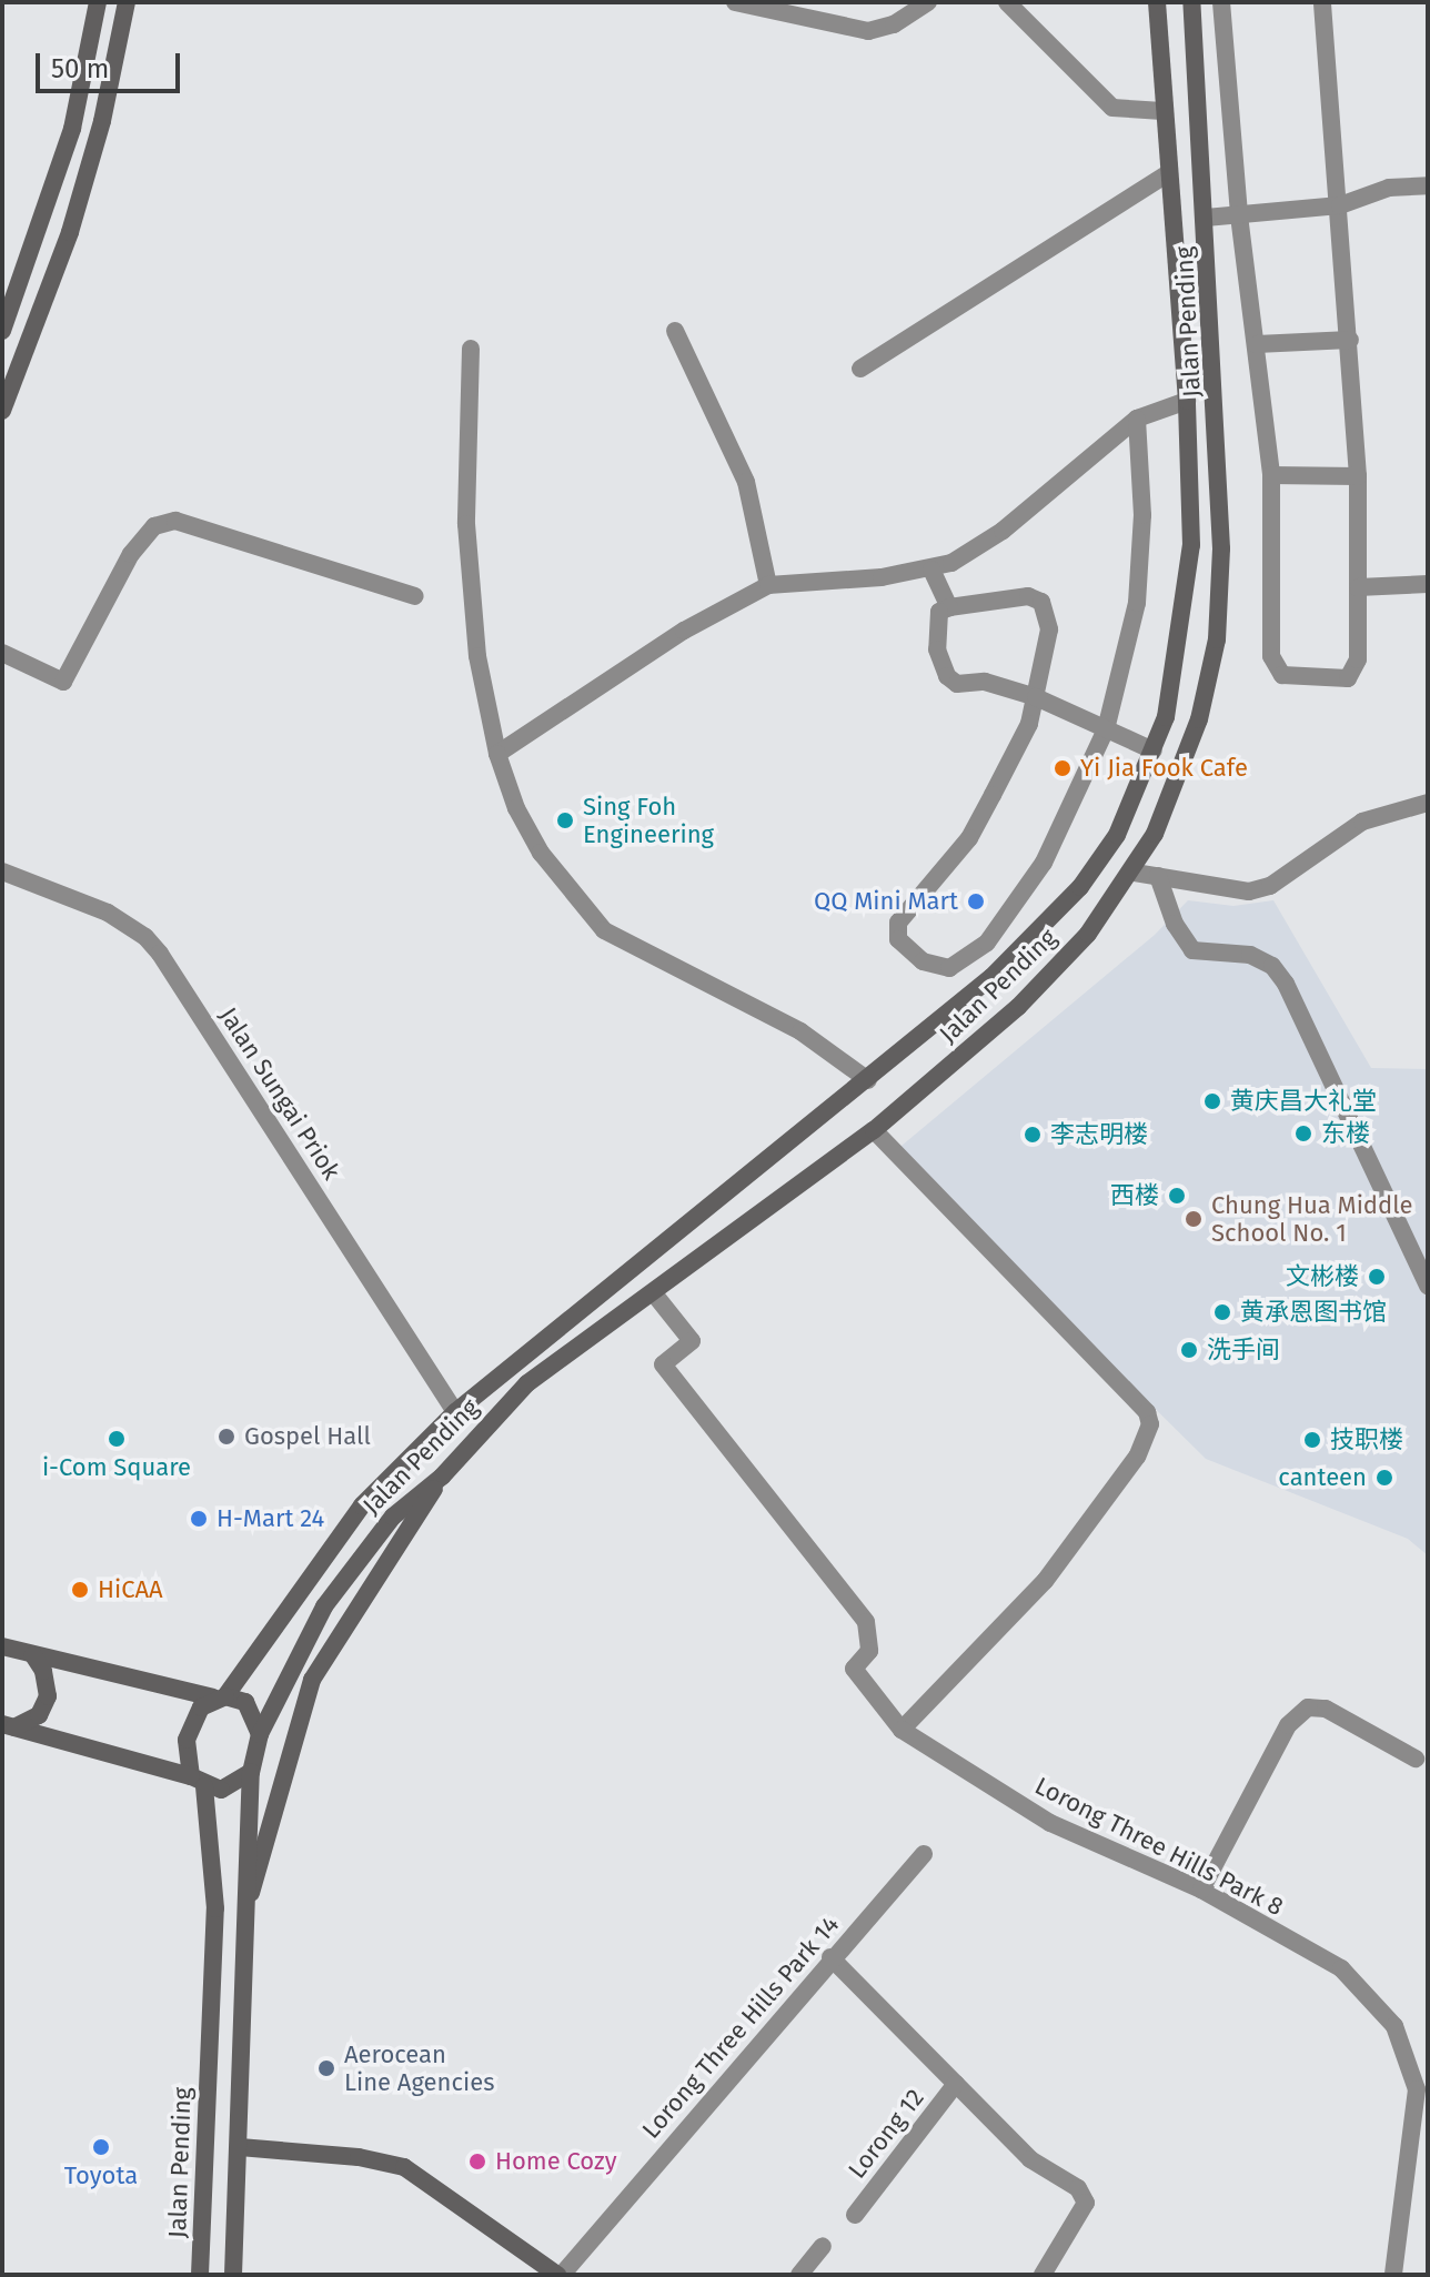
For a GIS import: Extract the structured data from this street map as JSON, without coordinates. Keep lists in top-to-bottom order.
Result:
{
  "streets": {
    "main road": ["Jalan Pending"],
    "street": [
      "Jalan Sungai Priok",
      "Lorong Three Hills Park 8",
      "Lorong Three Hills Park 14",
      "Lorong 12"
    ]
  },
  "crossings": [
    ["Jalan Pending", "Jalan Sungai Priok"],
    ["Jalan Pending", "Lorong Three Hills Park 8"]
  ],
  "places": [
    "Yi Jia Fook Cafe",
    "Sing Foh Engineering",
    "QQ Mini Mart",
    "黄庆昌大礼堂",
    "东楼",
    "李志明楼",
    "西楼",
    "Chung Hua Middle School No. 1",
    "文彬楼",
    "黄承恩图书馆",
    "洗手间",
    "Gospel Hall",
    "i-Com Square",
    "技职楼",
    "canteen",
    "H-Mart 24",
    "HiCAA",
    "Aerocean Line Agencies",
    "Toyota",
    "Home Cozy"
  ],
  "scale_bar": "50 m"
}
